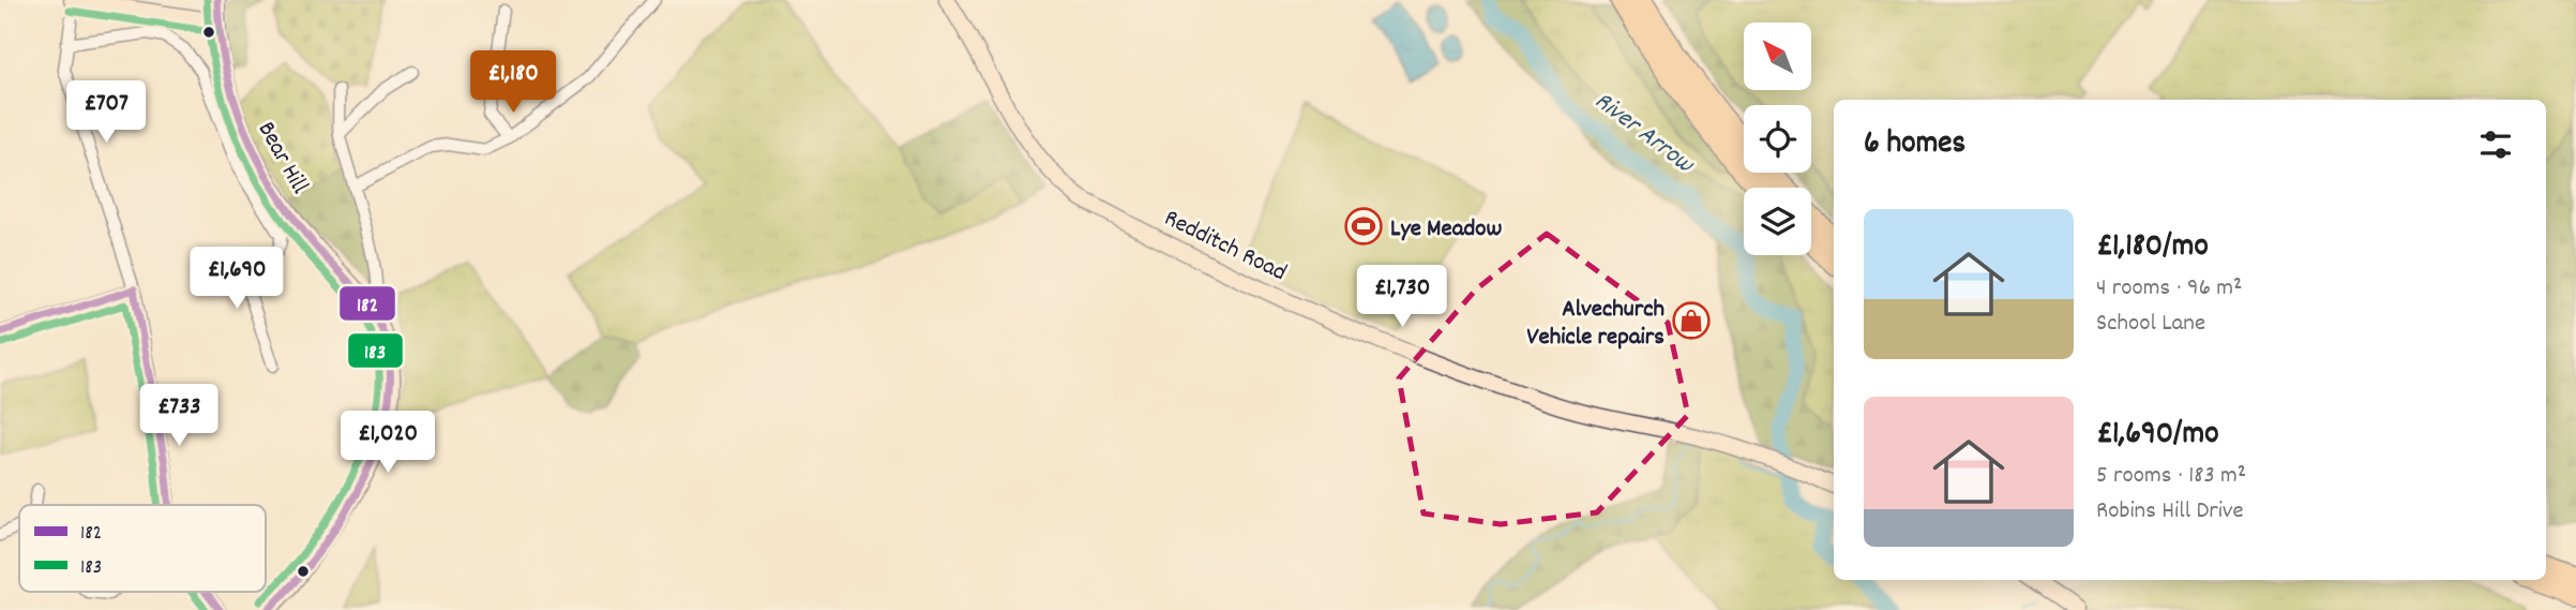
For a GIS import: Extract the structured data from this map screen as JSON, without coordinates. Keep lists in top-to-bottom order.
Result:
{
  "streets": {
    "main road": ["Bear Hill", "Redditch Road"]
  },
  "water": ["River Arrow"],
  "places": {
    "sports": ["Lye Meadow"],
    "shop": ["Alvechurch Vehicle repairs"]
  },
  "lines": ["transit line 182", "transit line 183"],
  "legend": ["182", "183"],
  "north": "top left",
  "page": {
    "price": [
      "£1,180",
      "£707",
      "£1,690",
      "£1,730",
      "£733",
      "£1,020"
    ],
    "heading": "6 homes",
    "list": [
      {
        "name": "£1,180/mo",
        "note": "4 rooms · 96 m² · School Lane"
      },
      {
        "name": "£1,690/mo",
        "note": "5 rooms · 183 m² · Robins Hill Drive"
      }
    ]
  }
}
